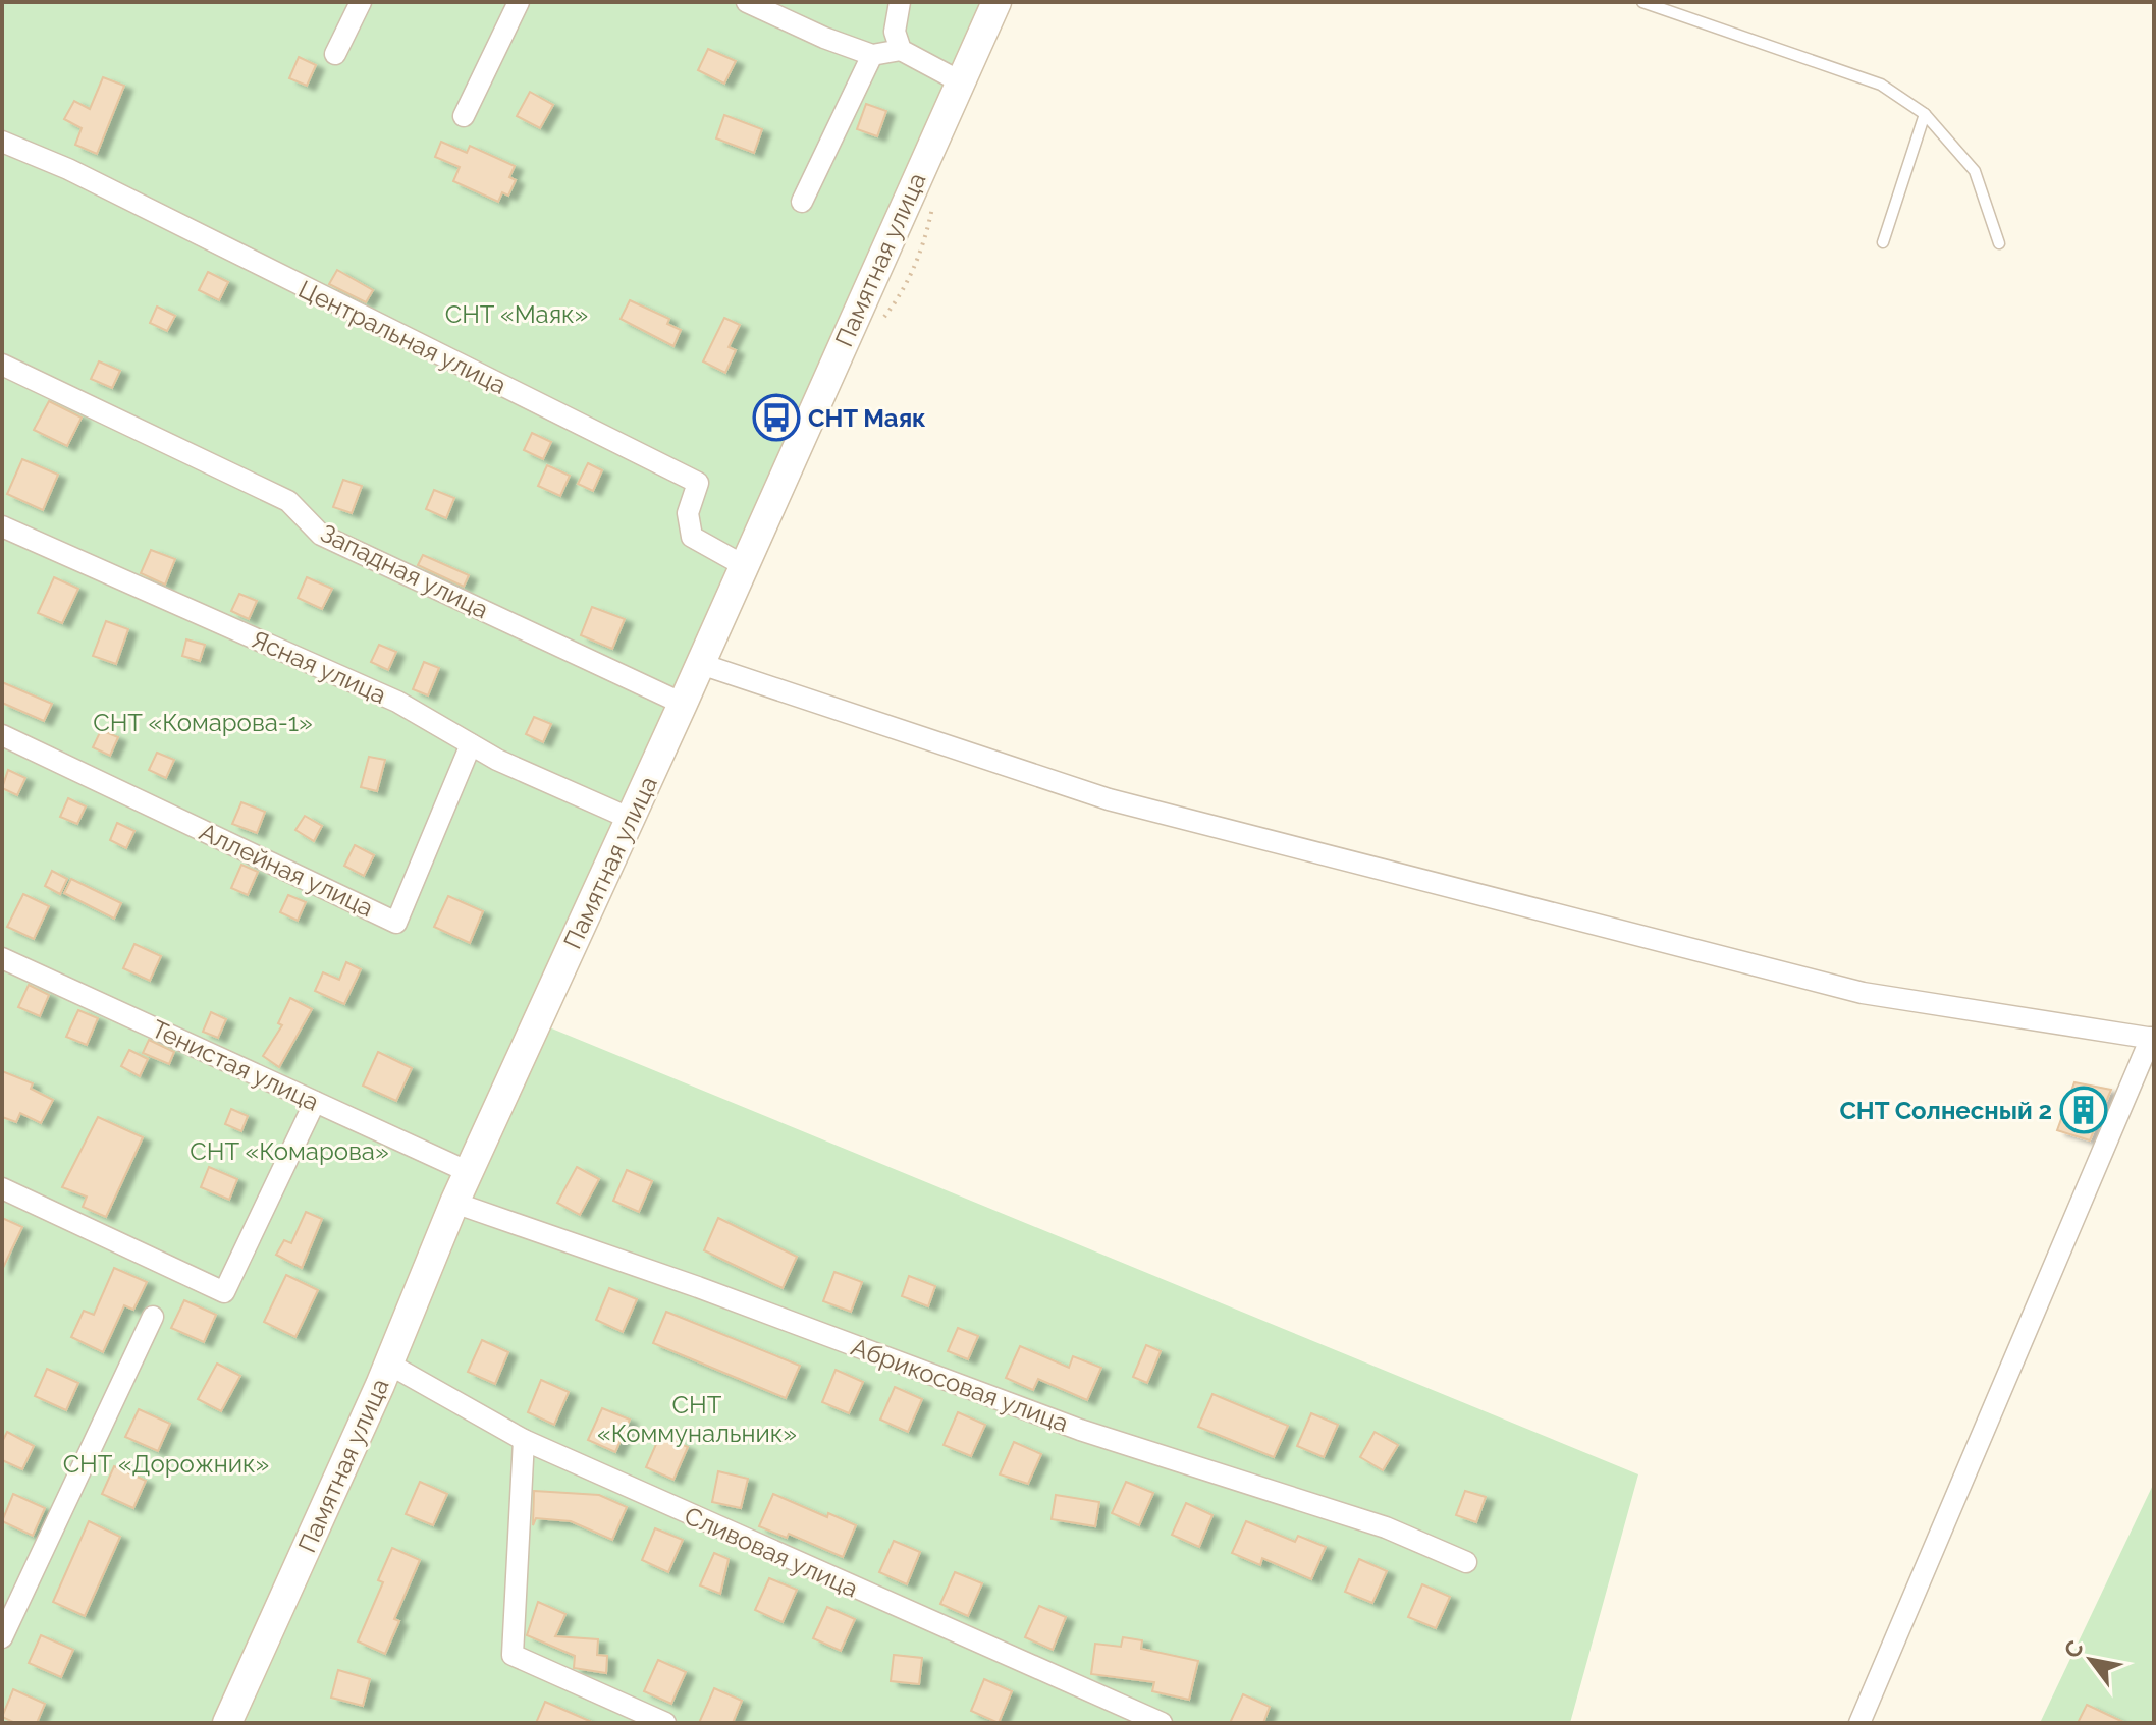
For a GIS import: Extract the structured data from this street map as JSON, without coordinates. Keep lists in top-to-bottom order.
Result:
{
  "streets": {
    "street": [
      "Памятная улица",
      "Центральная улица",
      "Западная улица",
      "Ясная улица",
      "Аллейная улица",
      "Тенистая улица",
      "Абрикосовая улица",
      "Сливовая улица"
    ]
  },
  "crossings": [
    ["Памятная улица", "Центральная улица"],
    ["Памятная улица", "Западная улица"],
    ["Памятная улица", "Ясная улица"],
    ["Памятная улица", "Тенистая улица"],
    ["Памятная улица", "Абрикосовая улица"],
    ["Памятная улица", "Сливовая улица"],
    ["Ясная улица", "Аллейная улица"]
  ],
  "parks": [
    "СНТ «Маяк»",
    "СНТ «Комарова-1»",
    "СНТ «Комарова»",
    "СНТ «Коммунальник»",
    "СНТ «Дорожник»"
  ],
  "places": {
    "bus stop": ["СНТ Маяк"],
    "building": ["СНТ Солнесный 2"]
  },
  "north": "top left"
}
